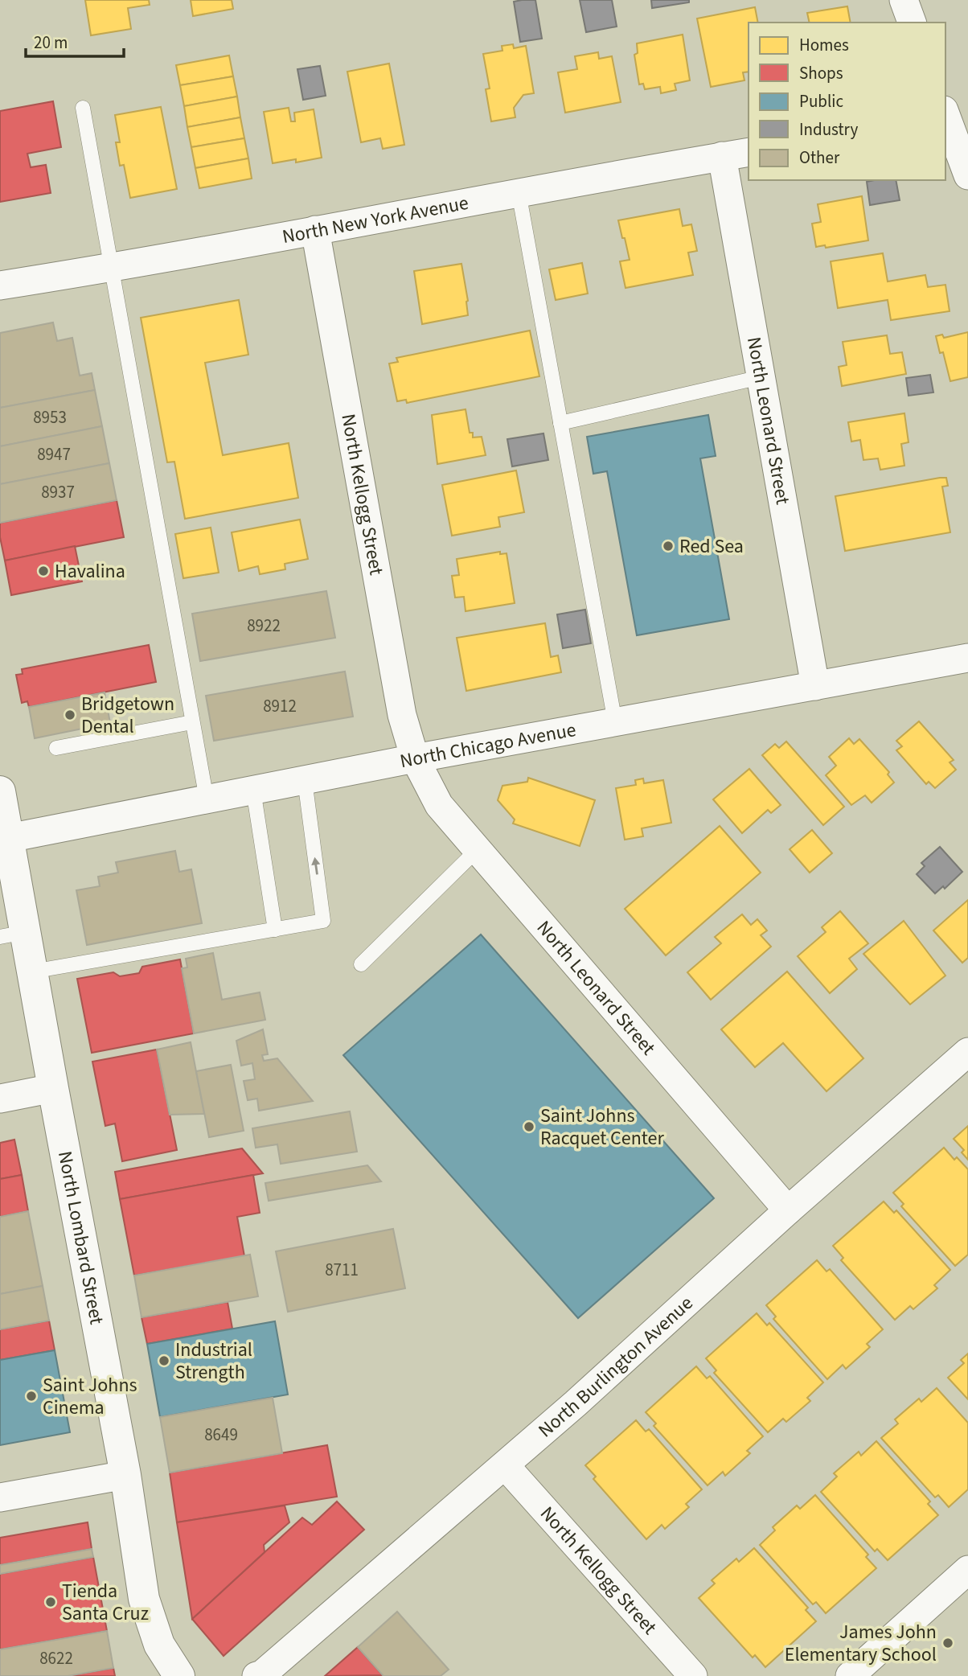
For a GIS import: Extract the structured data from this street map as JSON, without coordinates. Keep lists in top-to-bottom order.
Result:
{
  "streets": {
    "street": [
      "North New York Avenue",
      "North Leonard Street",
      "North Kellogg Street",
      "North Chicago Avenue",
      "North Lombard Street",
      "North Burlington Avenue"
    ]
  },
  "crossings": [
    ["North New York Avenue", "North Leonard Street"],
    ["North New York Avenue", "North Kellogg Street"],
    ["North Leonard Street", "North Kellogg Street"],
    ["North Leonard Street", "North Chicago Avenue"],
    ["North Leonard Street", "North Burlington Avenue"],
    ["North Kellogg Street", "North Chicago Avenue"],
    ["North Kellogg Street", "North Burlington Avenue"],
    ["North Chicago Avenue", "North Lombard Street"]
  ],
  "places": [
    "Red Sea",
    "Havalina",
    "Bridgetown Dental",
    "Saint Johns Racquet Center",
    "Industrial Strength",
    "Saint Johns Cinema",
    "Tienda Santa Cruz",
    "James John Elementary School"
  ],
  "house_numbers": [
    "8953",
    "8947",
    "8937",
    "8922",
    "8912",
    "8711",
    "8649",
    "8622"
  ],
  "legend": [
    "Homes",
    "Shops",
    "Public",
    "Industry",
    "Other"
  ],
  "scale_bar": "20 m"
}
